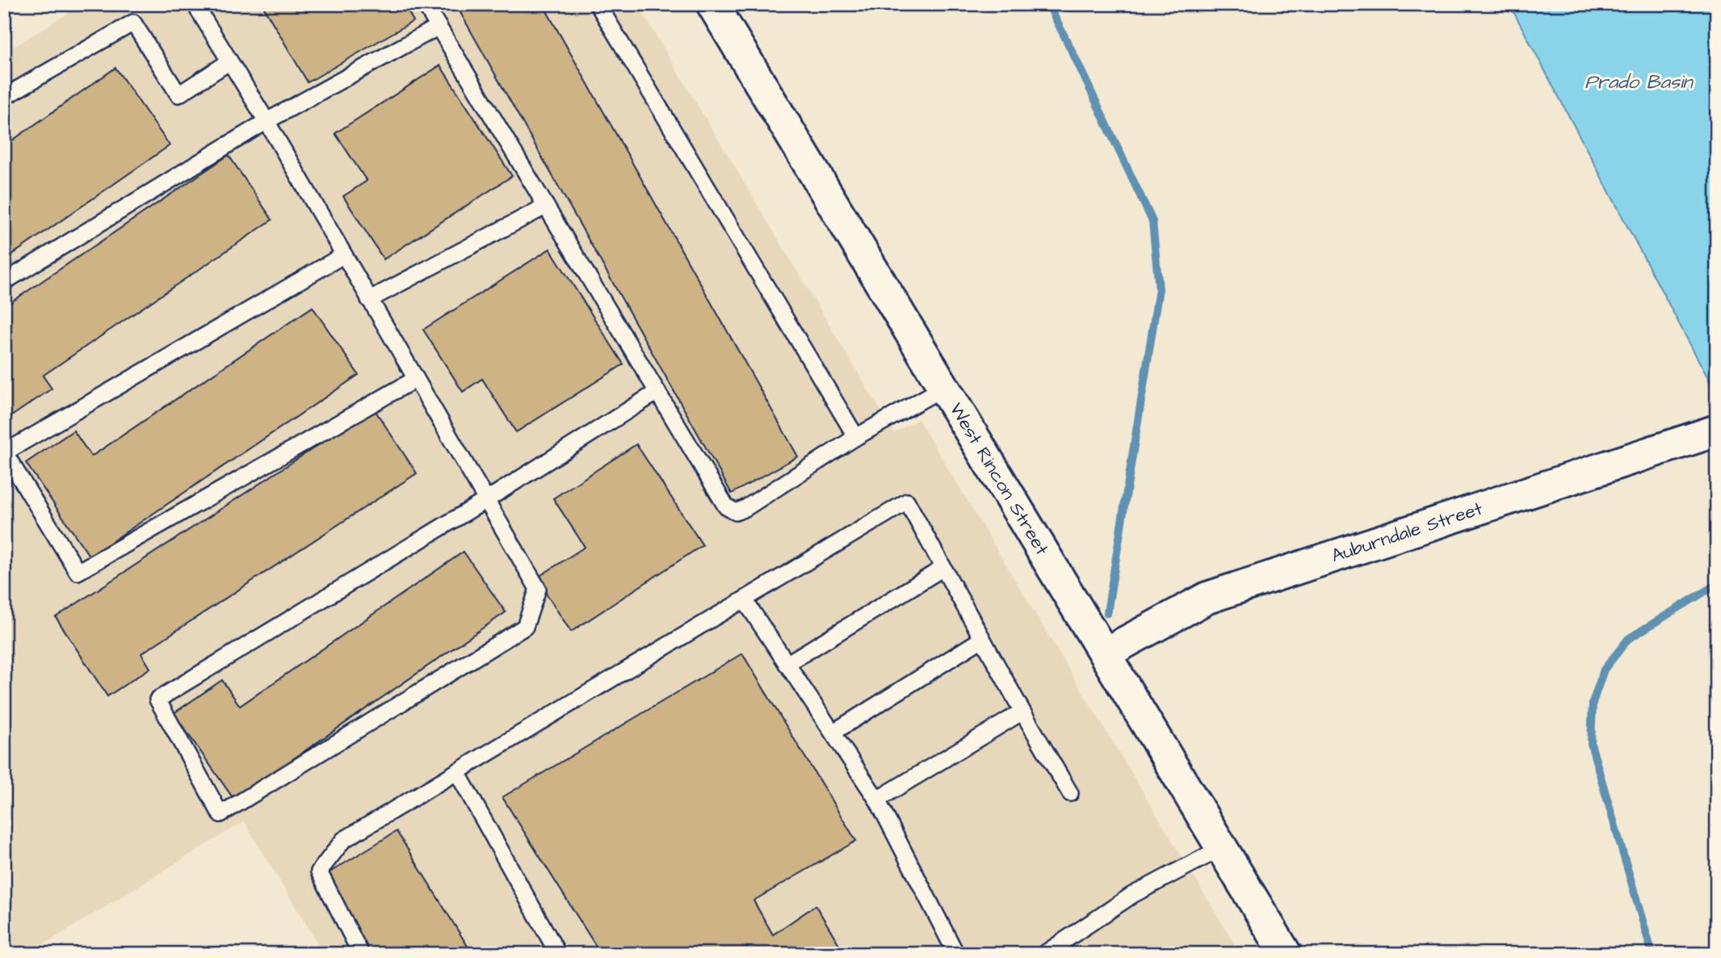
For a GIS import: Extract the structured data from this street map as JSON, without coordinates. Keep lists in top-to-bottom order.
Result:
{
  "streets": {
    "main road": ["West Rincon Street", "Auburndale Street"]
  },
  "crossings": [
    ["West Rincon Street", "Auburndale Street"]
  ],
  "water": ["Prado Basin"]
}
